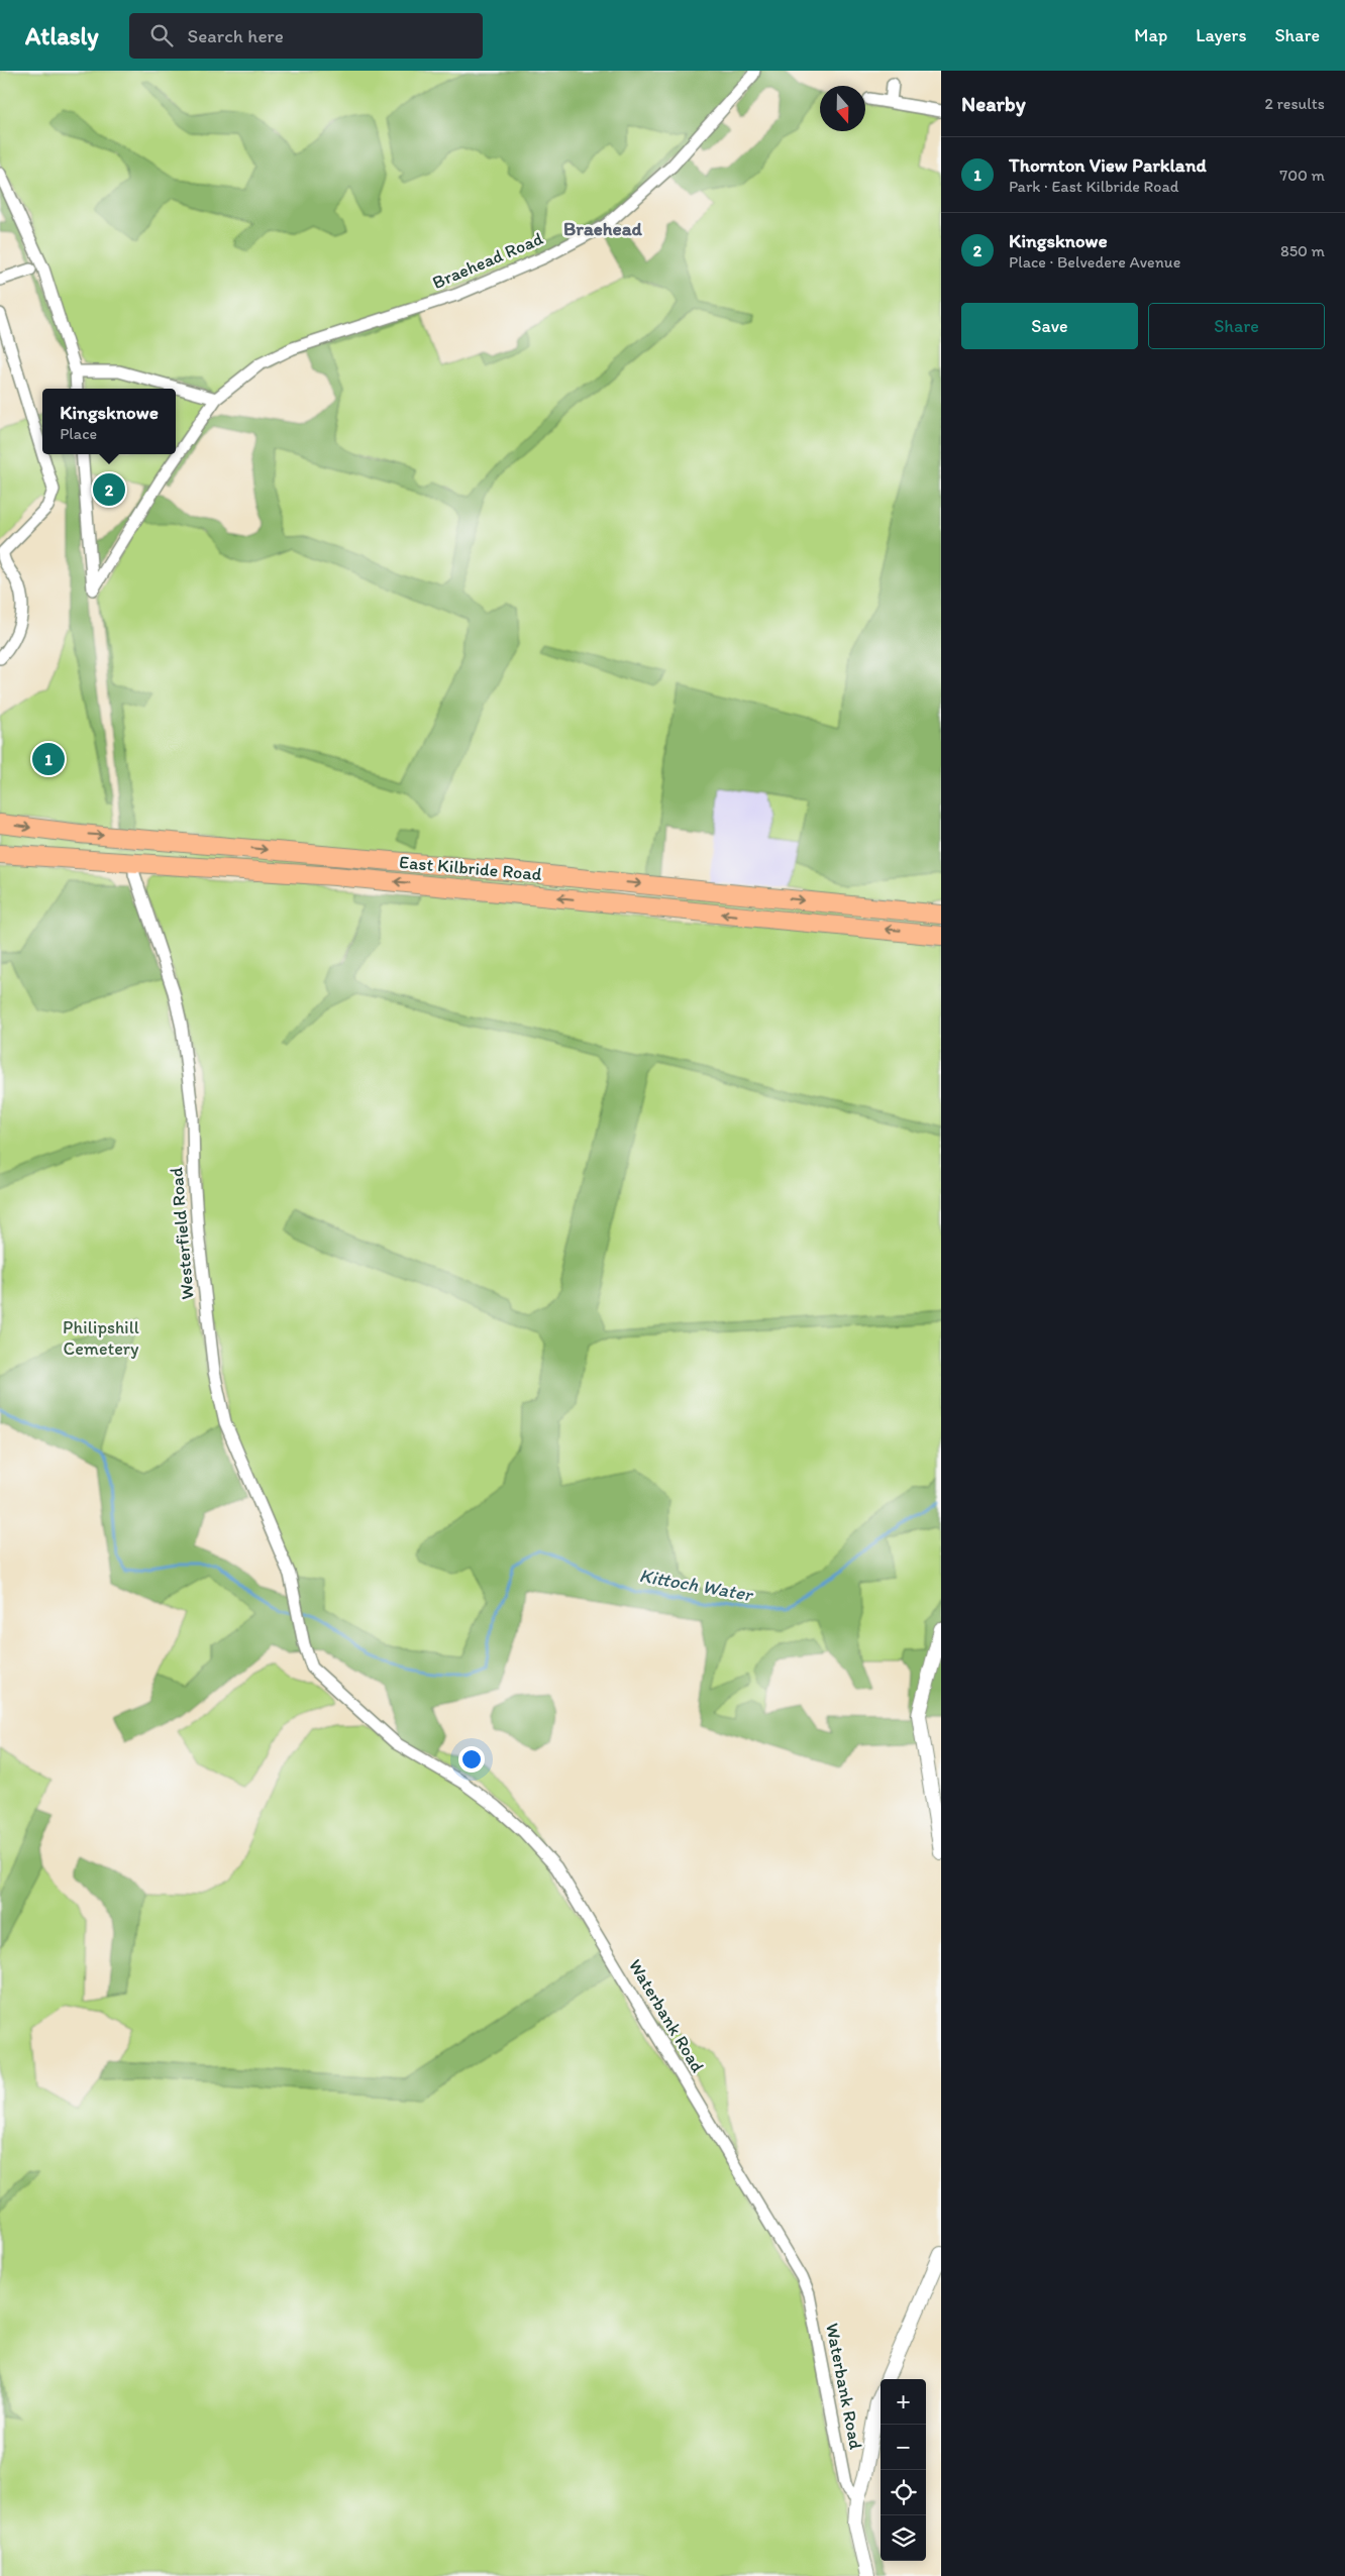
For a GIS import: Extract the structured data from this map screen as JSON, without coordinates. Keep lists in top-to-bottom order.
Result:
{
  "streets": {
    "main road": ["East Kilbride Road"],
    "street": ["Braehead Road", "Westerfield Road", "Waterbank Road"]
  },
  "crossings": [
    ["East Kilbride Road", "Westerfield Road"],
    ["Westerfield Road", "Waterbank Road"]
  ],
  "districts": ["Braehead"],
  "water": ["Kittoch Water"],
  "parks": ["Philipshill Cemetery"],
  "north": "bottom",
  "page": {
    "header": "Atlasly",
    "search": "Search here",
    "nav": ["Map", "Layers", "Share"],
    "heading": ["Nearby", "2 results"],
    "list": [
      {
        "mark": "1",
        "name": "Thornton View Parkland",
        "note": "Park · East Kilbride Road",
        "value": "700 m"
      },
      {
        "mark": "2",
        "name": "Kingsknowe",
        "note": "Place · Belvedere Avenue",
        "value": "850 m"
      }
    ],
    "buttons": ["Save", "Share"],
    "popup": ["Kingsknowe", "Place"],
    "pins": ["2", "1"],
    "map_buttons": ["+", "−"]
  }
}
